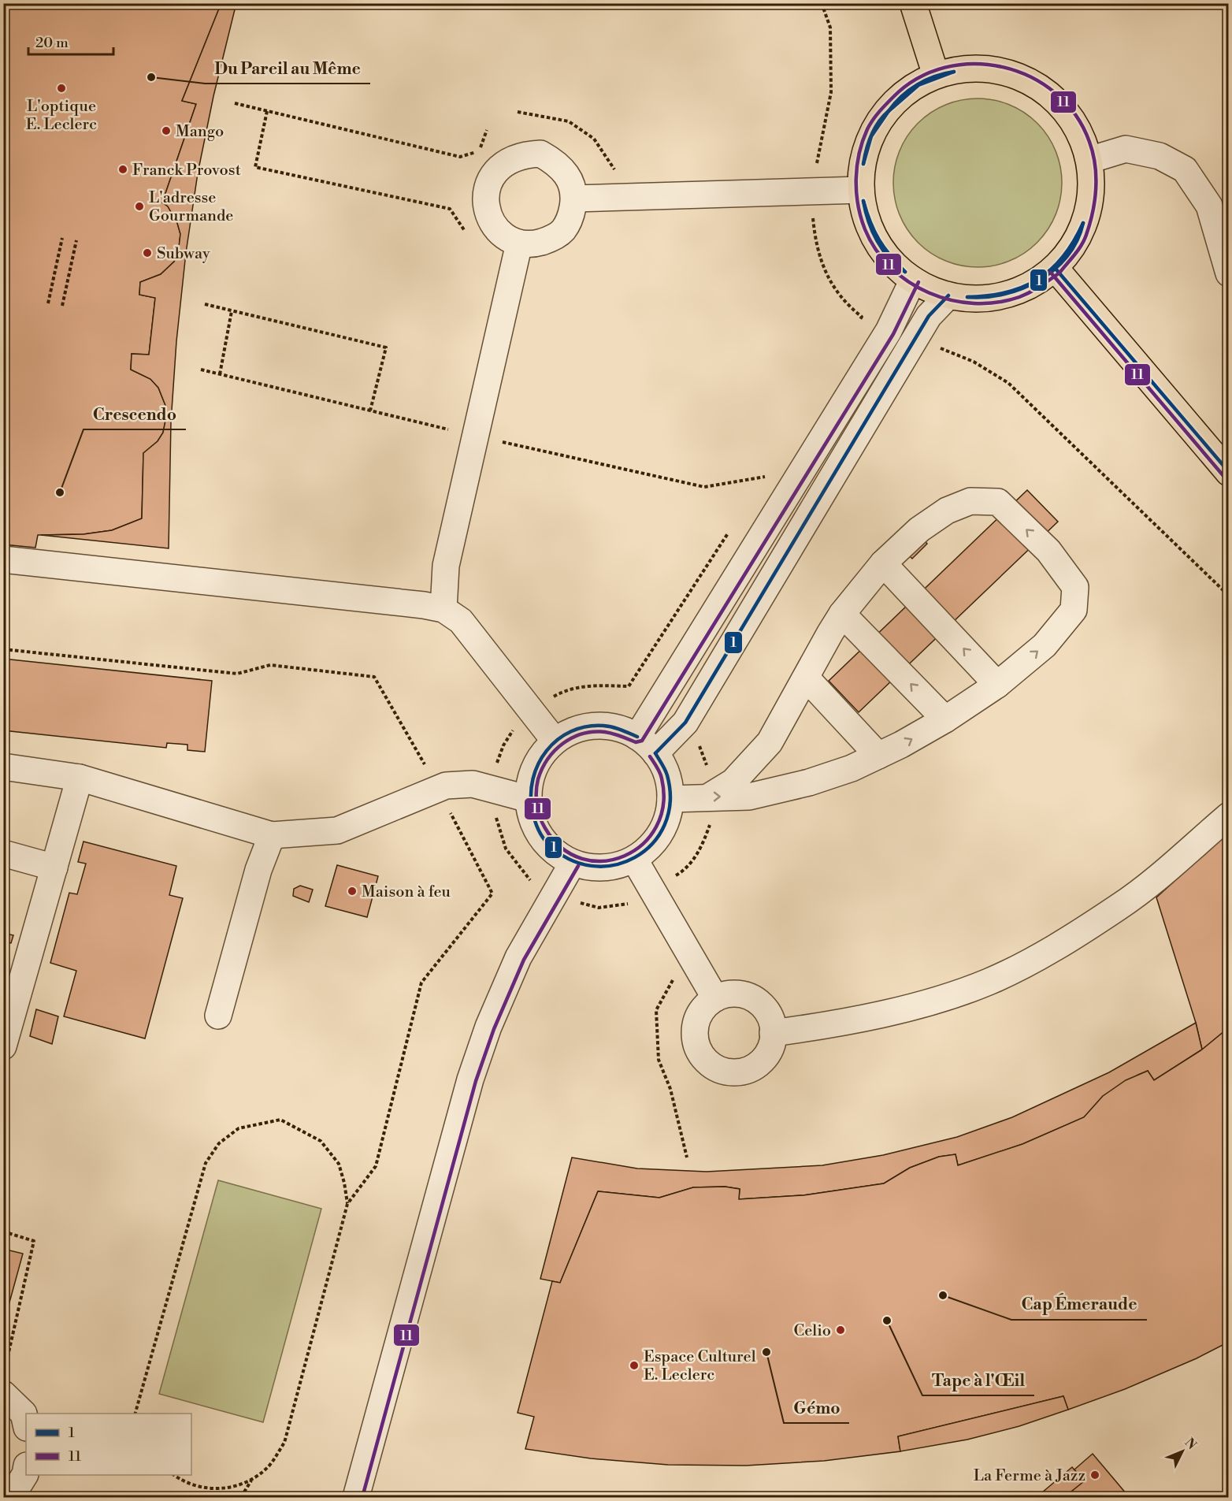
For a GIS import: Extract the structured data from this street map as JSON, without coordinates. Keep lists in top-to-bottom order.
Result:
{
  "places": [
    "Du Pareil au Même",
    "L'optique E. Leclerc",
    "Mango",
    "Franck Provost",
    "L'adresse Gourmande",
    "Subway",
    "Crescendo",
    "Maison à feu",
    "Cap Émeraude",
    "Tape à l'Œil",
    "Celio",
    "Gémo",
    "Espace Culturel E. Leclerc",
    "La Ferme à Jazz"
  ],
  "lines": ["transit line 11", "transit line 1"],
  "legend": ["1", "11"],
  "scale_bar": "20 m",
  "north": "top right"
}
